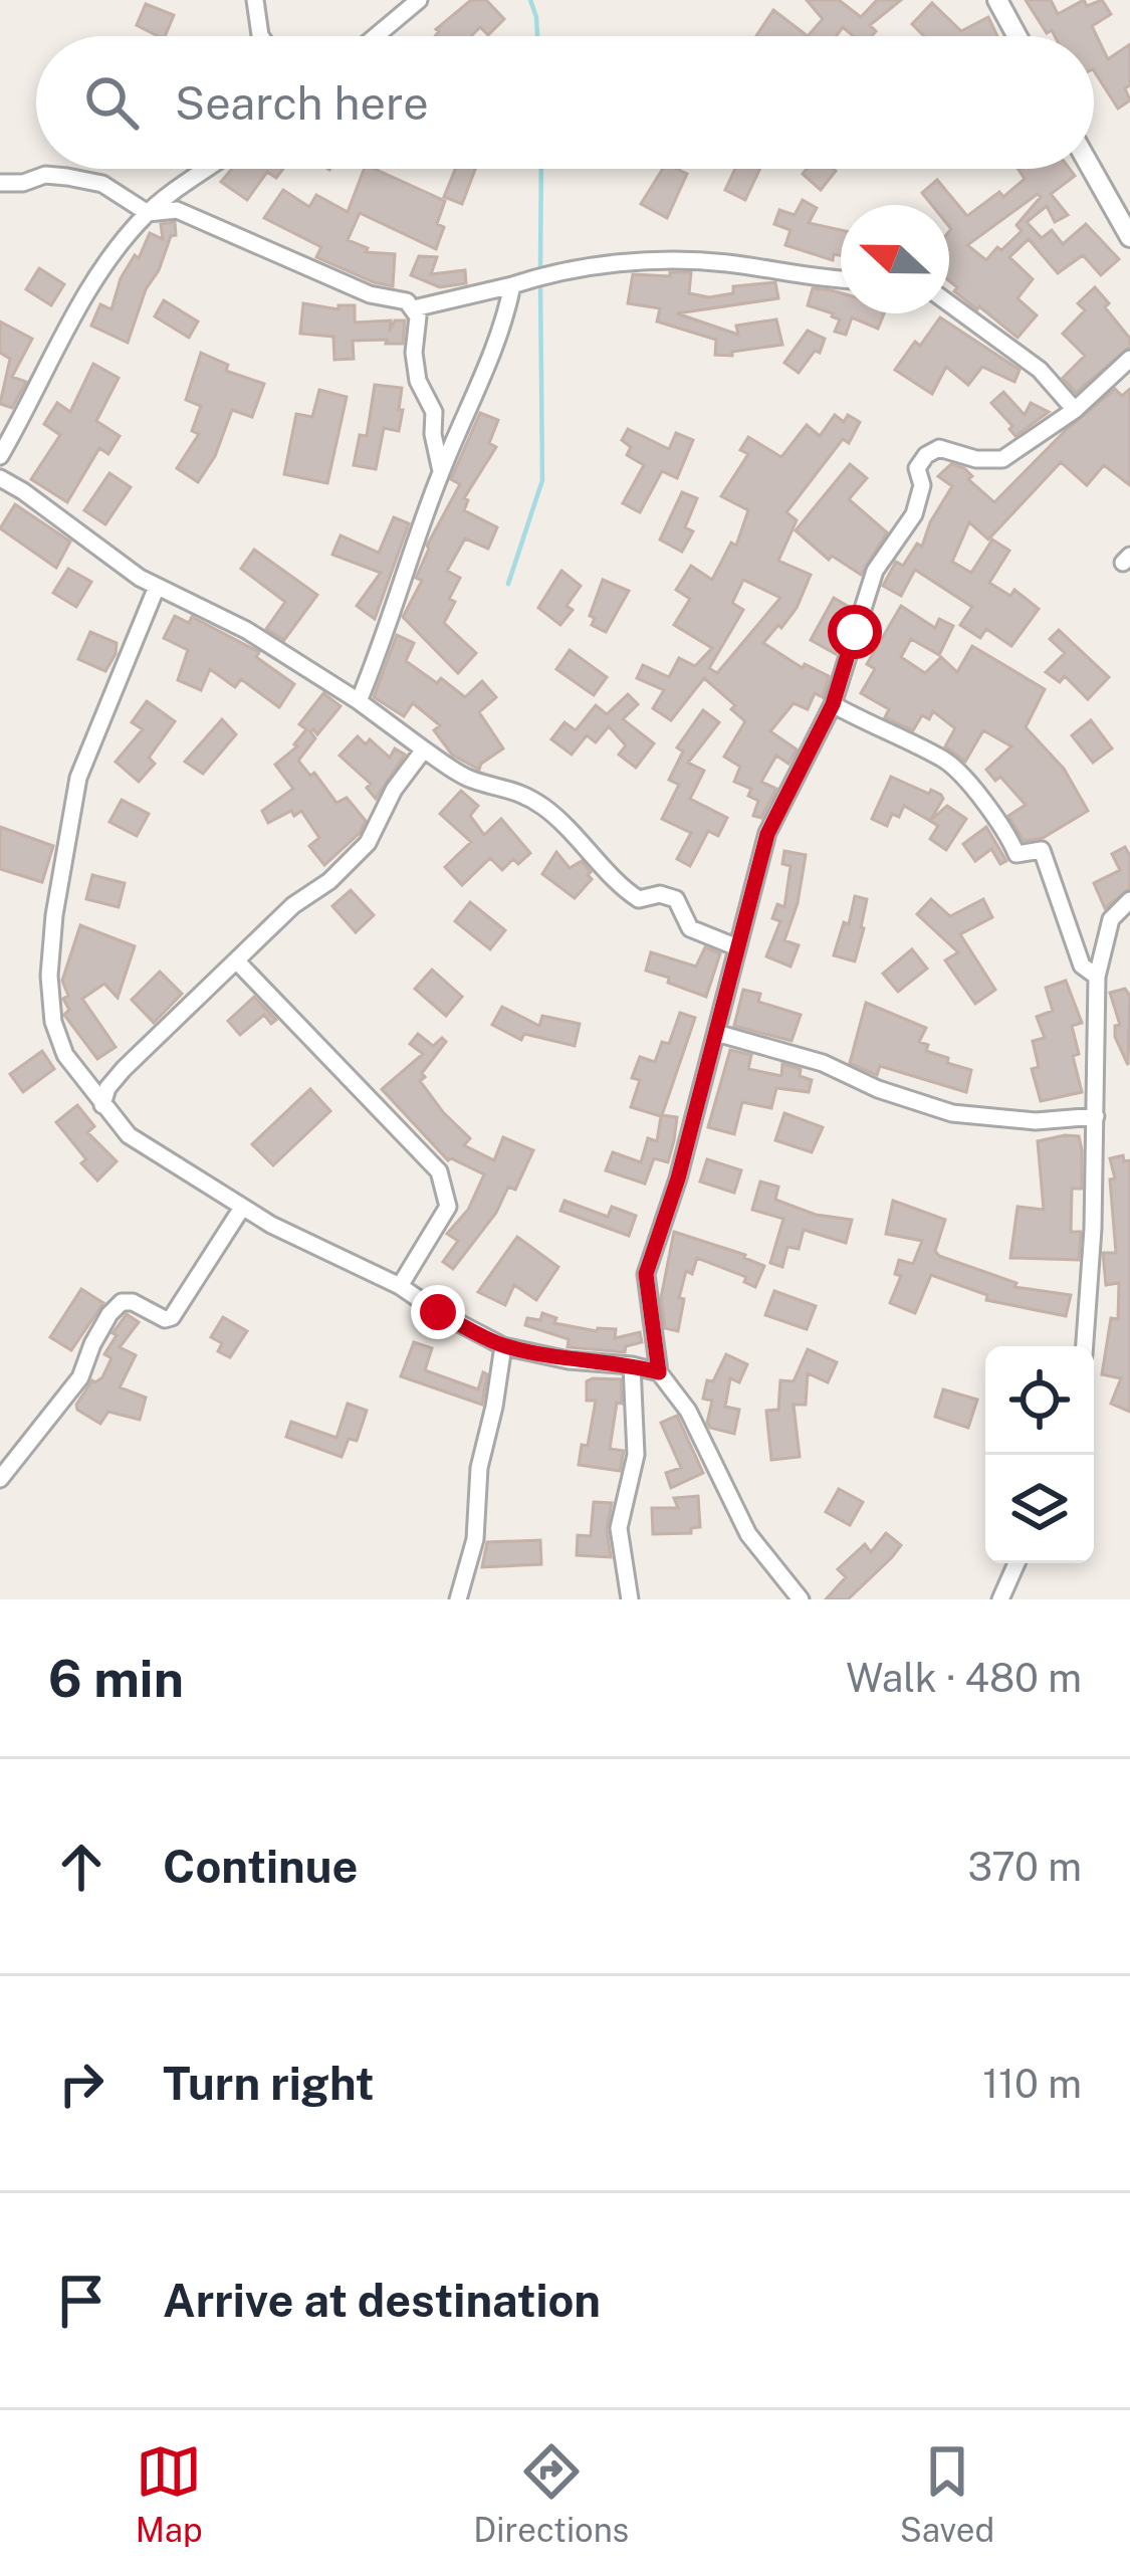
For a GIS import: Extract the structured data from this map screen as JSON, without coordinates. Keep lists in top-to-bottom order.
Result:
{
  "north": "left",
  "page": {
    "search": "Search here",
    "heading": ["6 min", "Walk · 480 m"],
    "list": [
      ["Continue", "370 m"],
      ["Turn right", "110 m"],
      "Arrive at destination"
    ],
    "nav": ["Map", "Directions", "Saved"]
  }
}
